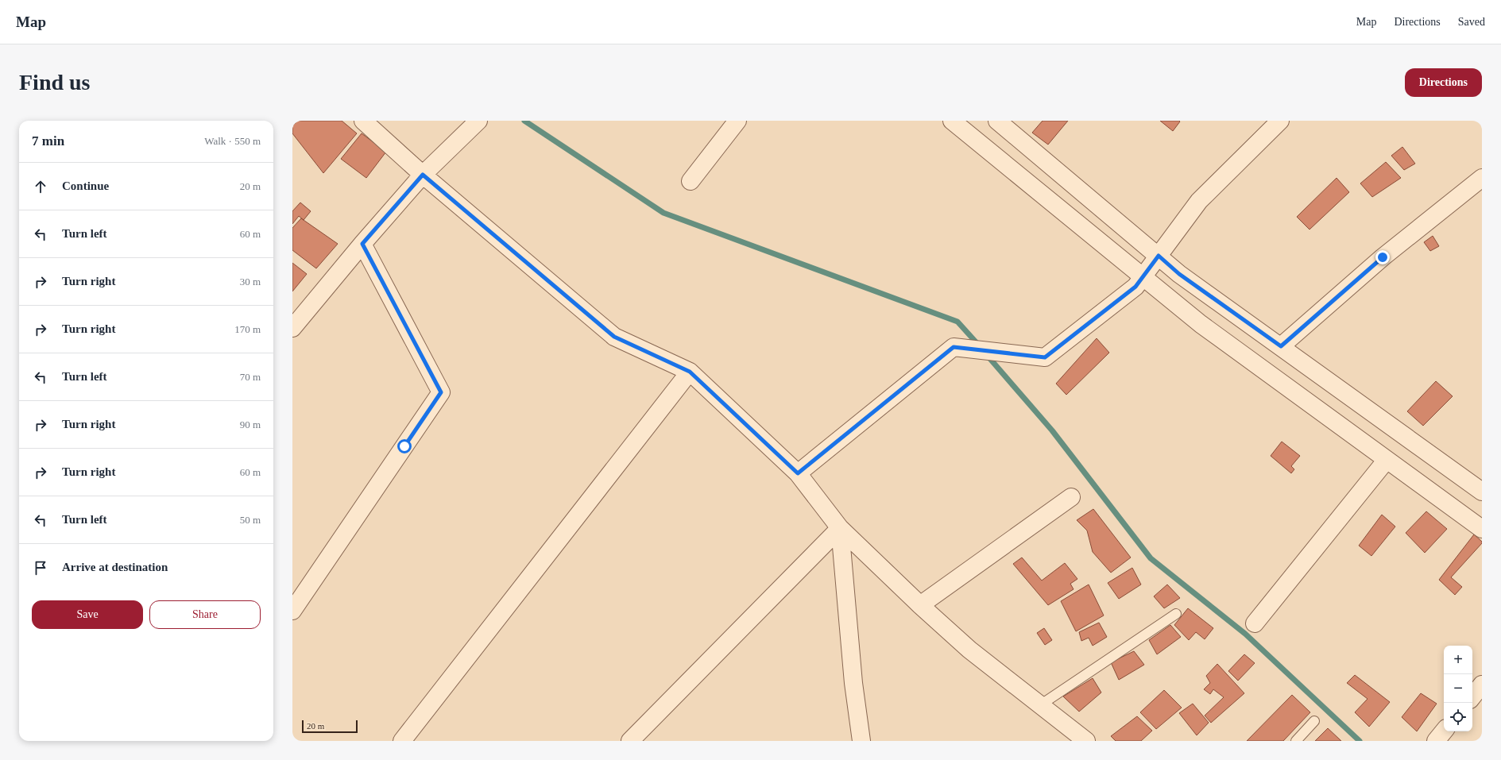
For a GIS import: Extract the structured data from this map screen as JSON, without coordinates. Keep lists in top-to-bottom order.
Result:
{
  "scale_bar": "20 m",
  "page": {
    "header": "Map",
    "nav": ["Map", "Directions", "Saved"],
    "buttons": [
      "Directions",
      ["Save", "Share"]
    ],
    "title": "Find us",
    "heading": ["7 min", "Walk · 550 m"],
    "list": [
      ["Continue", "20 m"],
      ["Turn left", "60 m"],
      ["Turn right", "30 m"],
      ["Turn right", "170 m"],
      ["Turn left", "70 m"],
      ["Turn right", "90 m"],
      ["Turn right", "60 m"],
      ["Turn left", "50 m"],
      "Arrive at destination"
    ],
    "map_buttons": ["+", "−"],
    "scale": "20 m"
  }
}
